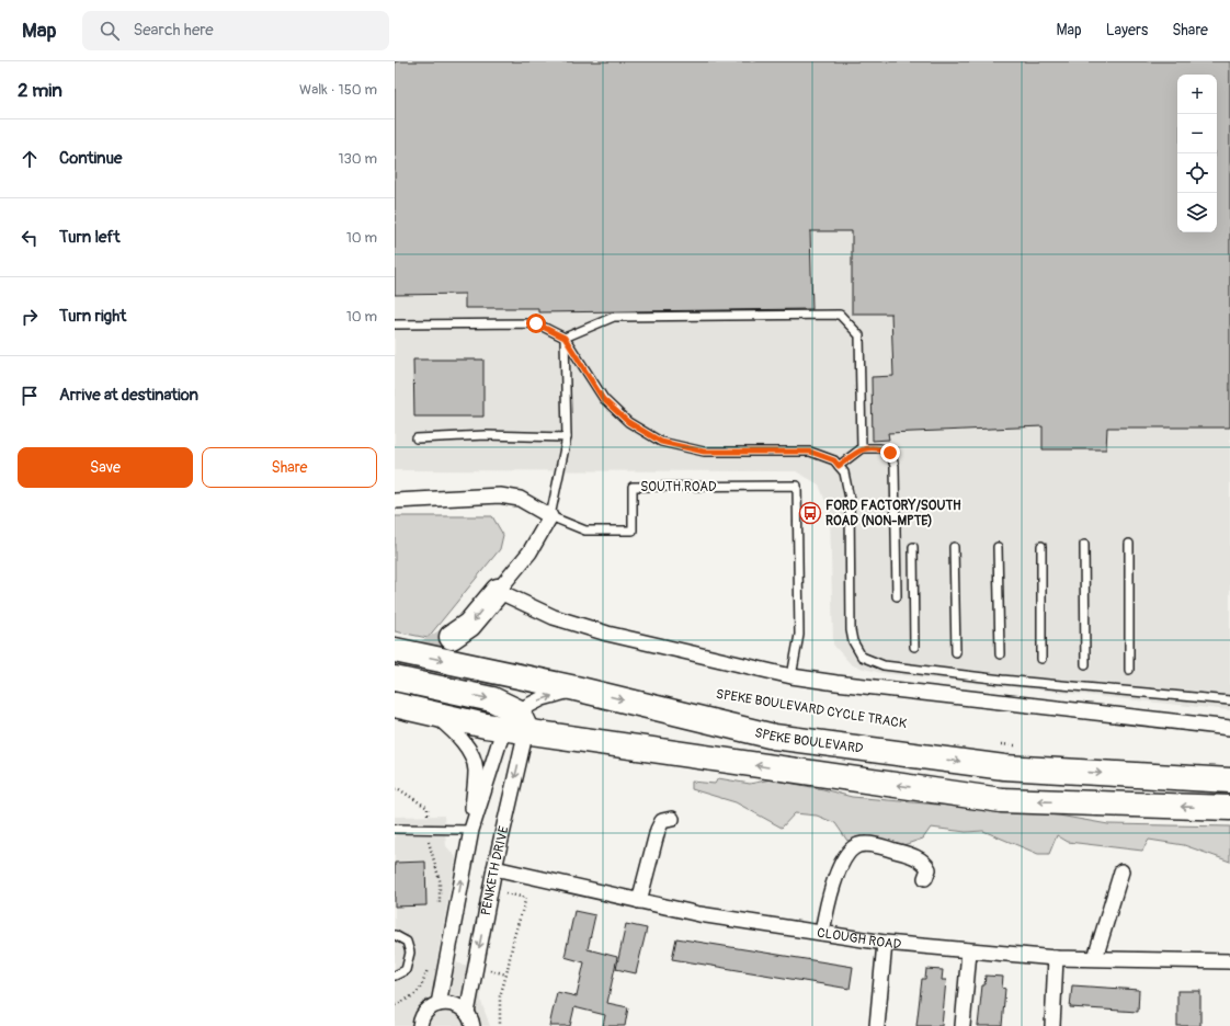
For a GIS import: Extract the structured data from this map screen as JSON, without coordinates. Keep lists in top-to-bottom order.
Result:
{
  "streets": {
    "highway": ["SPEKE BOULEVARD"],
    "street": ["SOUTH ROAD", "PENKETH DRIVE", "CLOUGH ROAD"]
  },
  "crossings": [
    ["PENKETH DRIVE", "CLOUGH ROAD"]
  ],
  "places": {
    "bus stop": ["FORD FACTORY/SOUTH ROAD (NON-MPTE)"]
  },
  "page": {
    "header": "Map",
    "search": "Search here",
    "nav": ["Map", "Layers", "Share"],
    "heading": ["2 min", "Walk · 150 m"],
    "map_buttons": ["+", "−"],
    "list": [
      ["Continue", "130 m"],
      ["Turn left", "10 m"],
      ["Turn right", "10 m"],
      "Arrive at destination"
    ],
    "buttons": ["Save", "Share"]
  }
}
